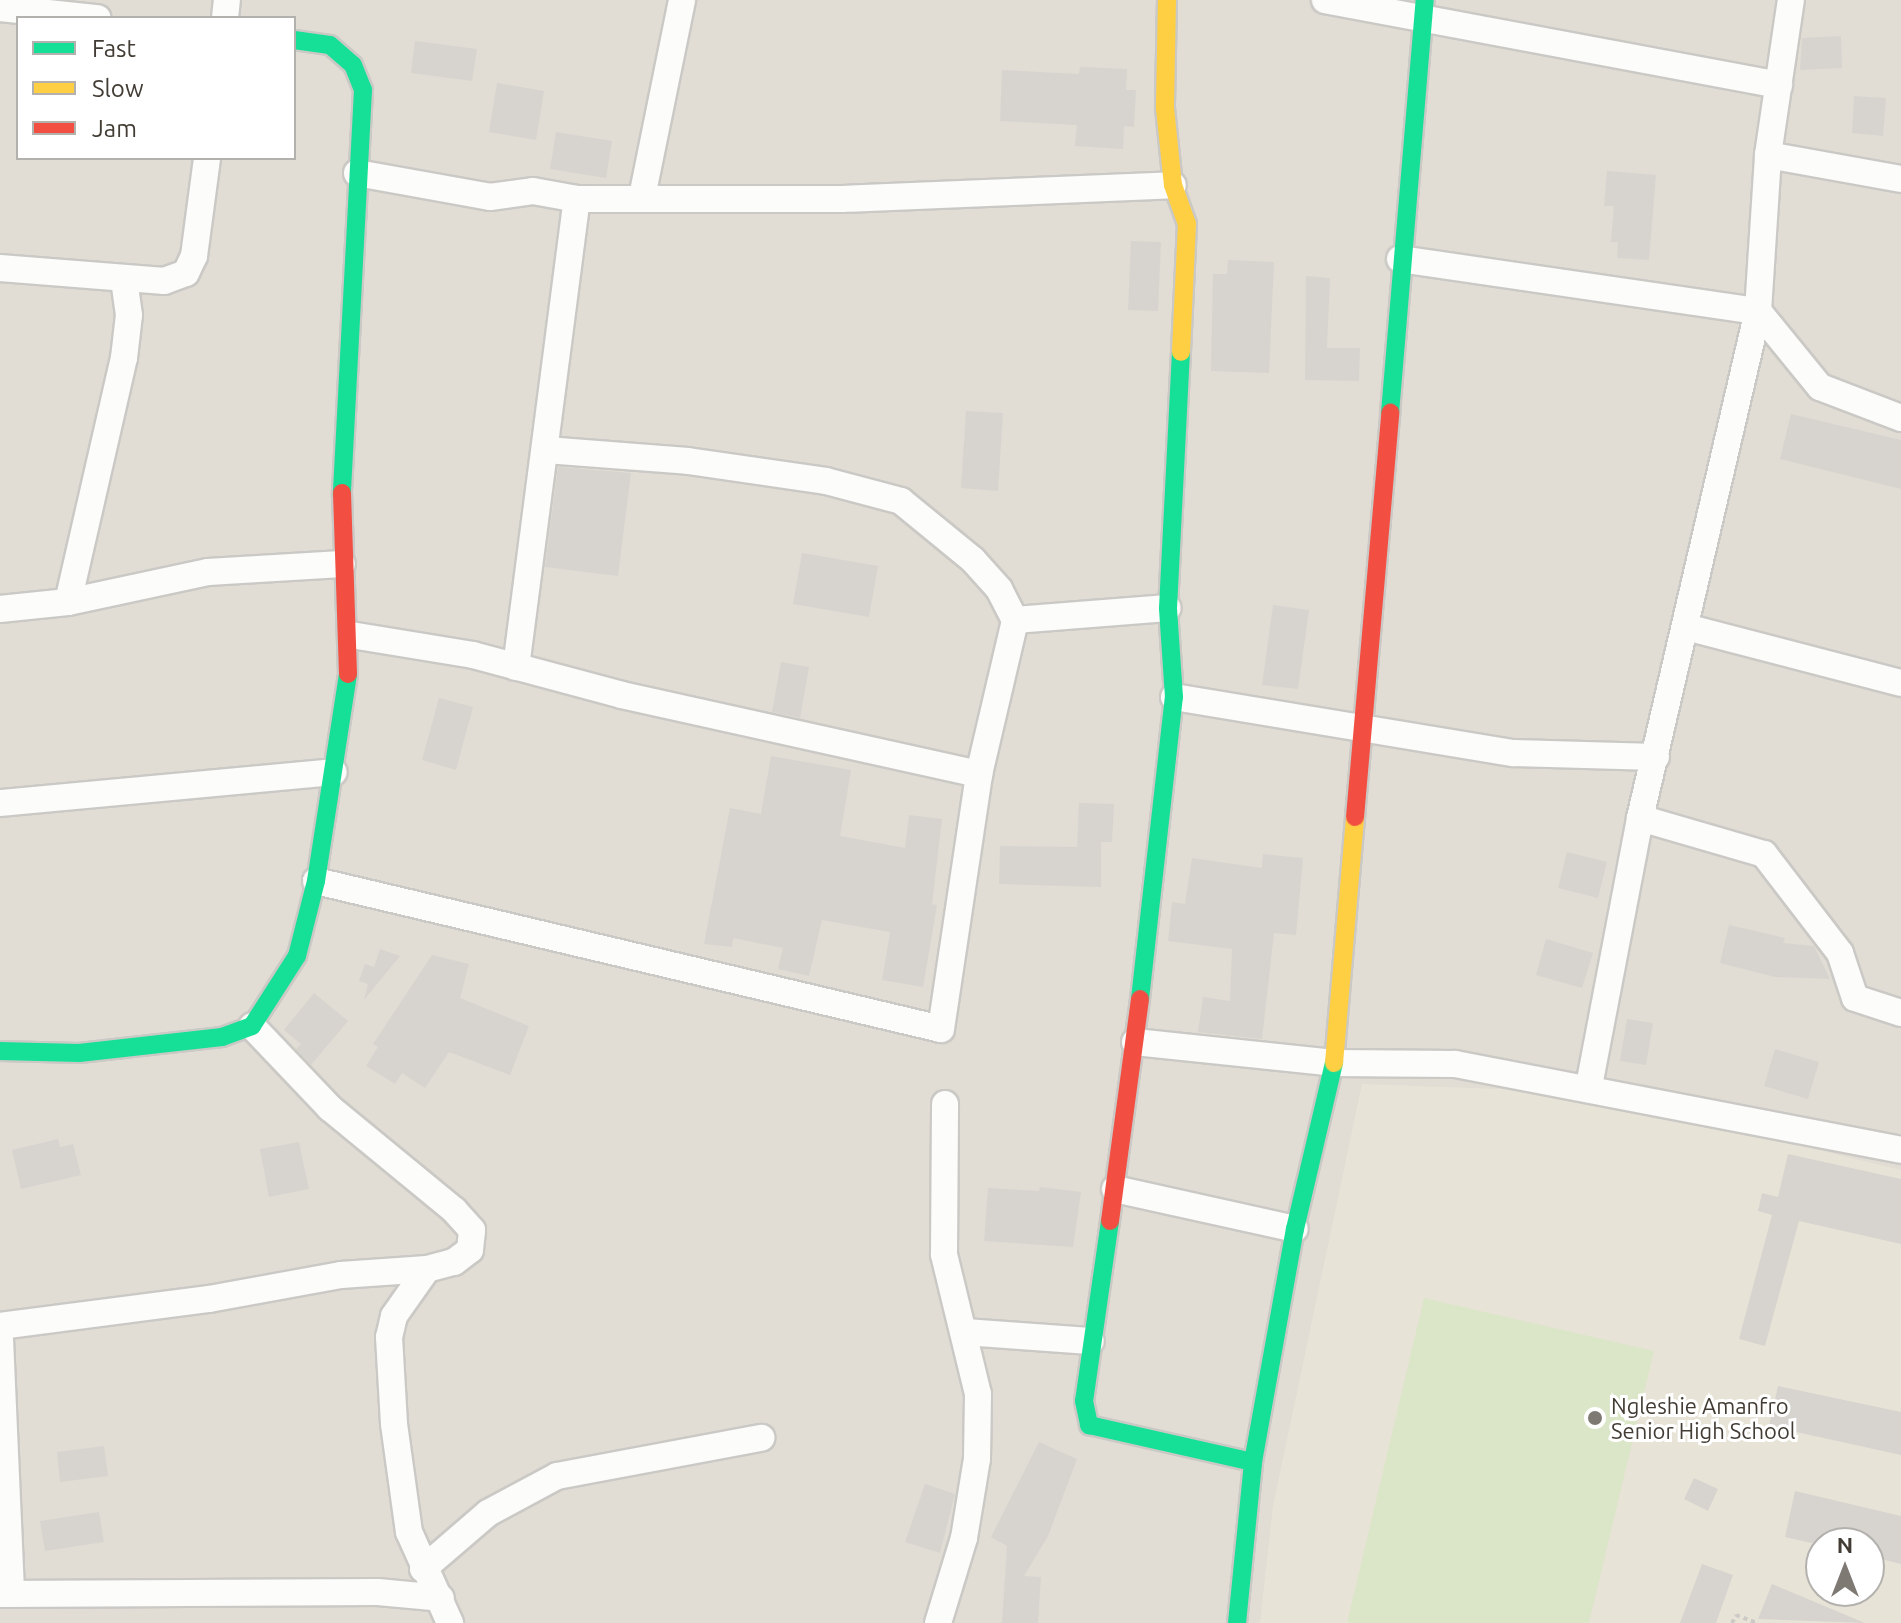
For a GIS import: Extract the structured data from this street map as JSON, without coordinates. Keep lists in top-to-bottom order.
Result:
{
  "places": ["Ngleshie Amanfro Senior High School"],
  "legend": ["Fast", "Slow", "Jam"],
  "north": "top"
}
